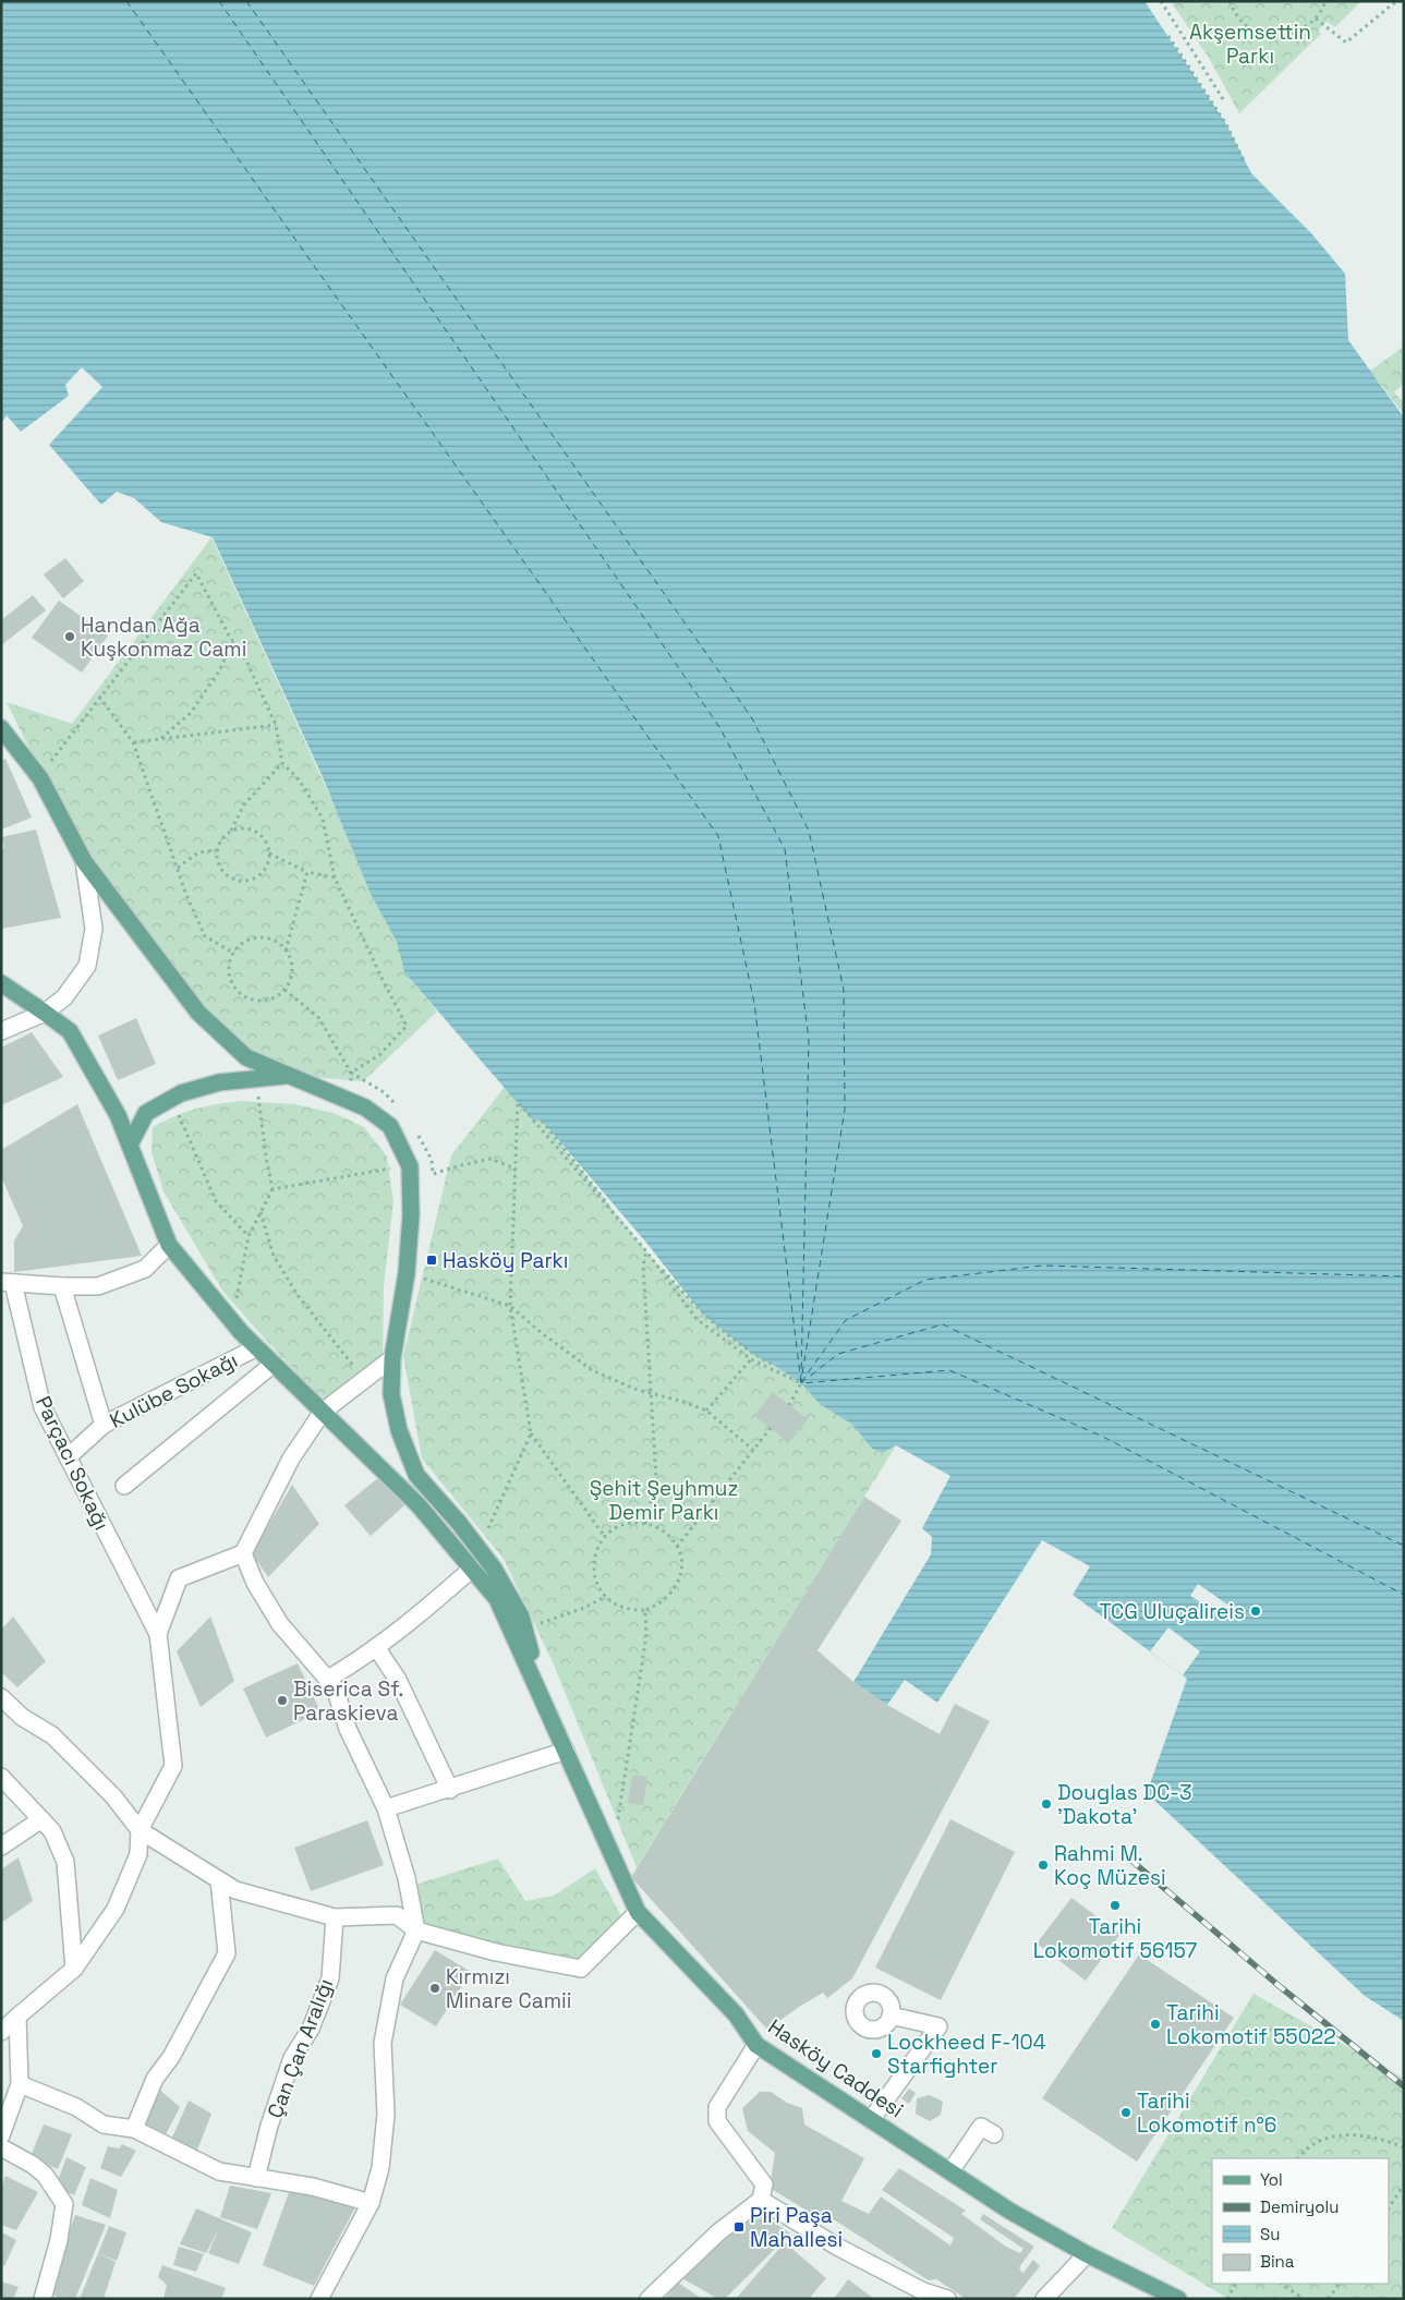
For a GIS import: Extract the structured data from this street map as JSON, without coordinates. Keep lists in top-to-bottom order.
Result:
{
  "streets": {
    "main road": ["Hasköy Caddesi"],
    "street": ["Kulübe Sokağı", "Parçacı Sokağı", "Çan Çan Aralığı"]
  },
  "crossings": [
    ["Kulübe Sokağı", "Parçacı Sokağı"]
  ],
  "parks": ["Akşemsettin Parkı", "Şehit Şeyhmuz Demir Parkı"],
  "places": {
    "other": [
      "Handan Ağa Kuşkonmaz Cami",
      "TCG Uluçalireis",
      "Biserica Sf. Paraskieva",
      "Douglas DC-3 'Dakota'",
      "Rahmi M. Koç Müzesi",
      "Tarihi Lokomotif 56157",
      "Kırmızı Minare Camii",
      "Tarihi Lokomotif 55022",
      "Lockheed F-104 Starfighter",
      "Tarihi Lokomotif n°6"
    ],
    "transit": ["Hasköy Parkı", "Piri Paşa Mahallesi"]
  },
  "legend": [
    "Yol",
    "Demiryolu",
    "Su",
    "Bina"
  ]
}
